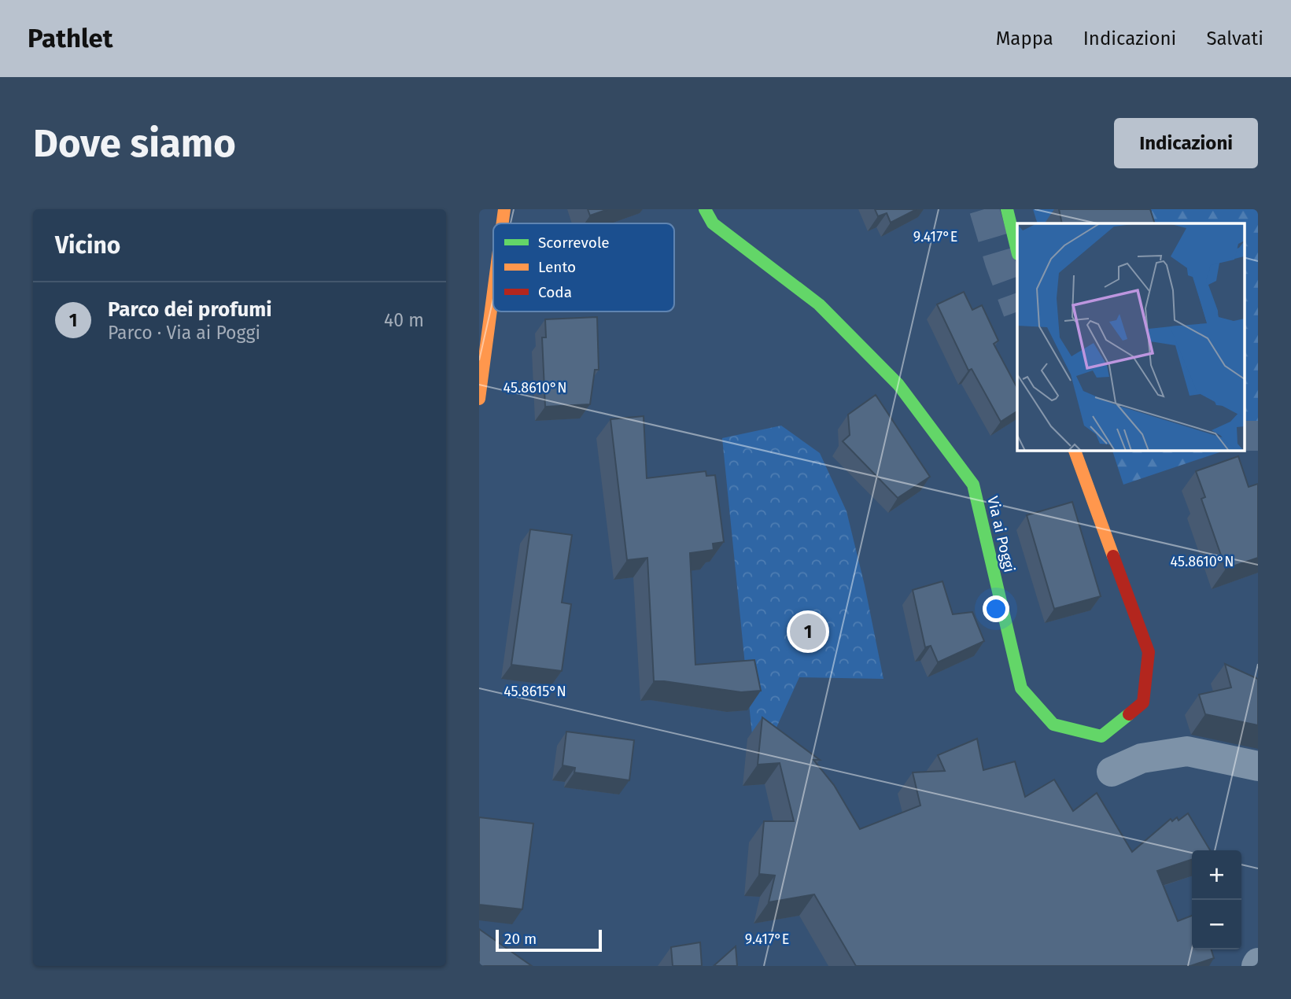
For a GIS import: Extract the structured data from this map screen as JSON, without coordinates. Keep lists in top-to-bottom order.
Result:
{
  "streets": {
    "street": ["Via ai Poggi"]
  },
  "legend": ["Scorrevole", "Lento", "Coda"],
  "scale_bar": "20 m",
  "page": {
    "header": "Pathlet",
    "nav": ["Mappa", "Indicazioni", "Salvati"],
    "buttons": "Indicazioni",
    "title": "Dove siamo",
    "heading": "Vicino",
    "list": [
      {
        "mark": "1",
        "name": "Parco dei profumi",
        "note": "Parco · Via ai Poggi",
        "value": "40 m"
      }
    ],
    "pins": "1",
    "map_buttons": ["+", "−"],
    "scale": "20 m"
  },
  "coordinates": ["9.417°E", "45.8610°N", "45.8615°N"]
}
